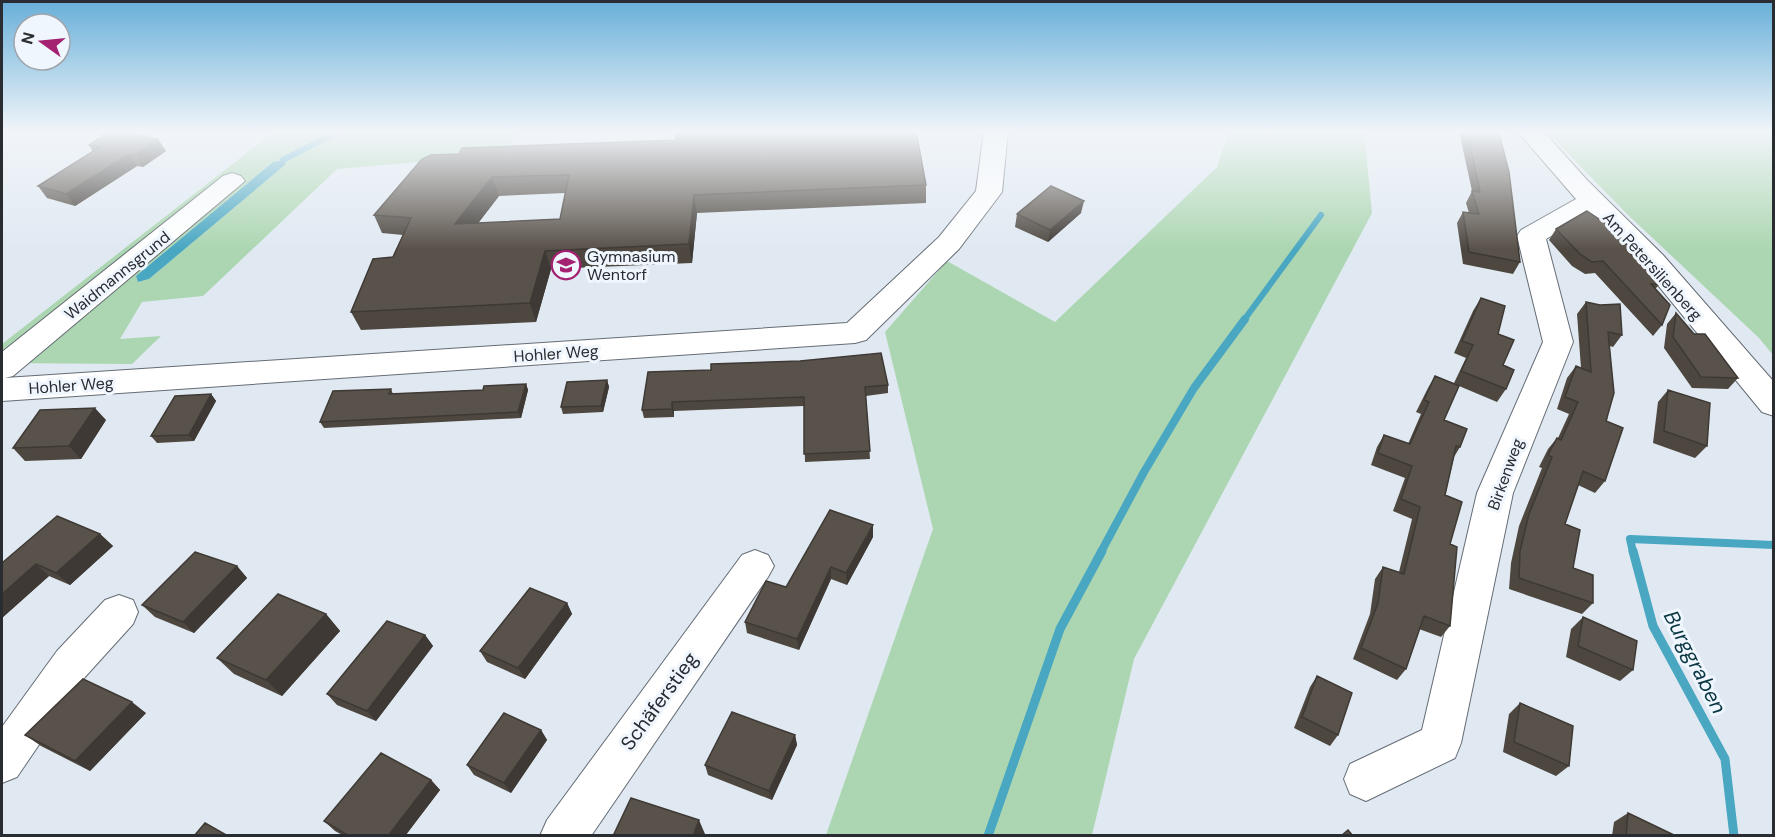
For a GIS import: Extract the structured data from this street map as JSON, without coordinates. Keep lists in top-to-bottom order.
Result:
{
  "streets": {
    "street": [
      "Am Petersilienberg",
      "Waidmannsgrund",
      "Hohler Weg",
      "Birkenweg",
      "Schäferstieg"
    ]
  },
  "crossings": [
    ["Am Petersilienberg", "Birkenweg"]
  ],
  "water": ["Burggraben"],
  "places": {
    "school or university": ["Gymnasium Wentorf"]
  },
  "north": "left"
}
